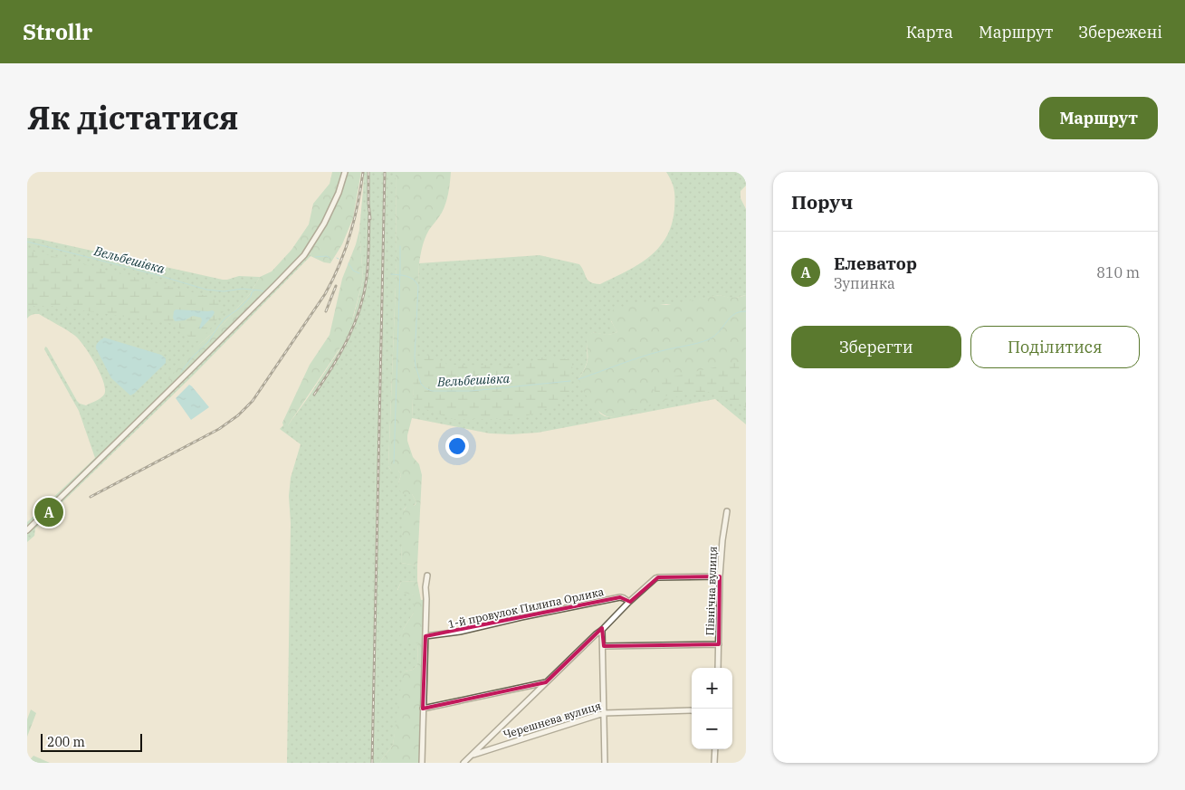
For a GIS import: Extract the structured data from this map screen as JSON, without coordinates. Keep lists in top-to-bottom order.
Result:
{
  "streets": {
    "street": ["Північна вулиця", "1-й провулок Пилипа Орлика", "Черешнева вулиця"]
  },
  "water": ["Вельбешівка"],
  "scale_bar": "200 m",
  "page": {
    "header": "Strollr",
    "nav": ["Карта", "Маршрут", "Збережені"],
    "title": "Як дістатися",
    "buttons": [
      "Маршрут",
      ["Зберегти", "Поділитися"]
    ],
    "heading": "Поруч",
    "list": [
      {
        "mark": "A",
        "name": "Елеватор",
        "note": "Зупинка",
        "value": "810 m"
      }
    ],
    "pins": "A",
    "map_buttons": ["+", "−"],
    "scale": "200 m"
  }
}
